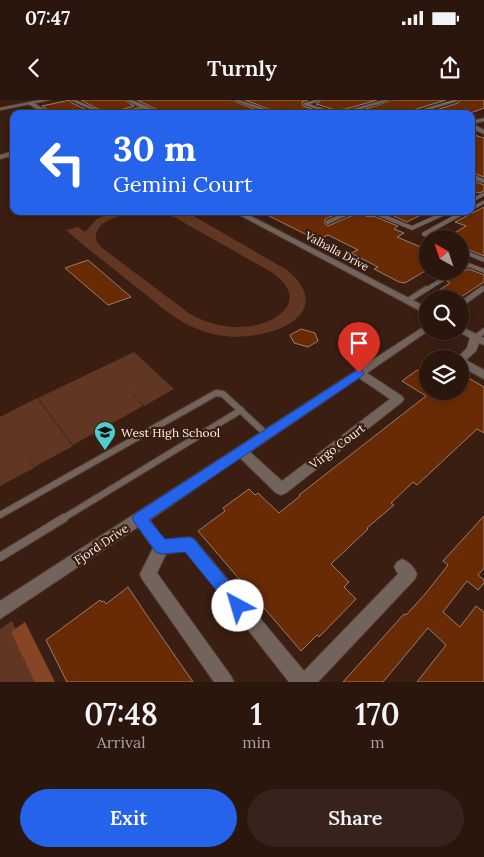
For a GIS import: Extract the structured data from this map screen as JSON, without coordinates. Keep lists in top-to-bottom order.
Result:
{
  "streets": {
    "street": ["Valhalla Drive", "Virgo Court", "Fjord Drive"]
  },
  "crossings": [
    ["Virgo Court", "Fjord Drive"]
  ],
  "places": {
    "school or university": ["West High School"]
  },
  "north": "top left",
  "page": {
    "status": "07:47",
    "header": "Turnly",
    "turn": ["30 m", "Gemini Court"],
    "eta": [
      "07:48",
      "Arrival",
      "1",
      "min",
      "170",
      "m"
    ],
    "buttons": ["Exit", "Share"]
  }
}
